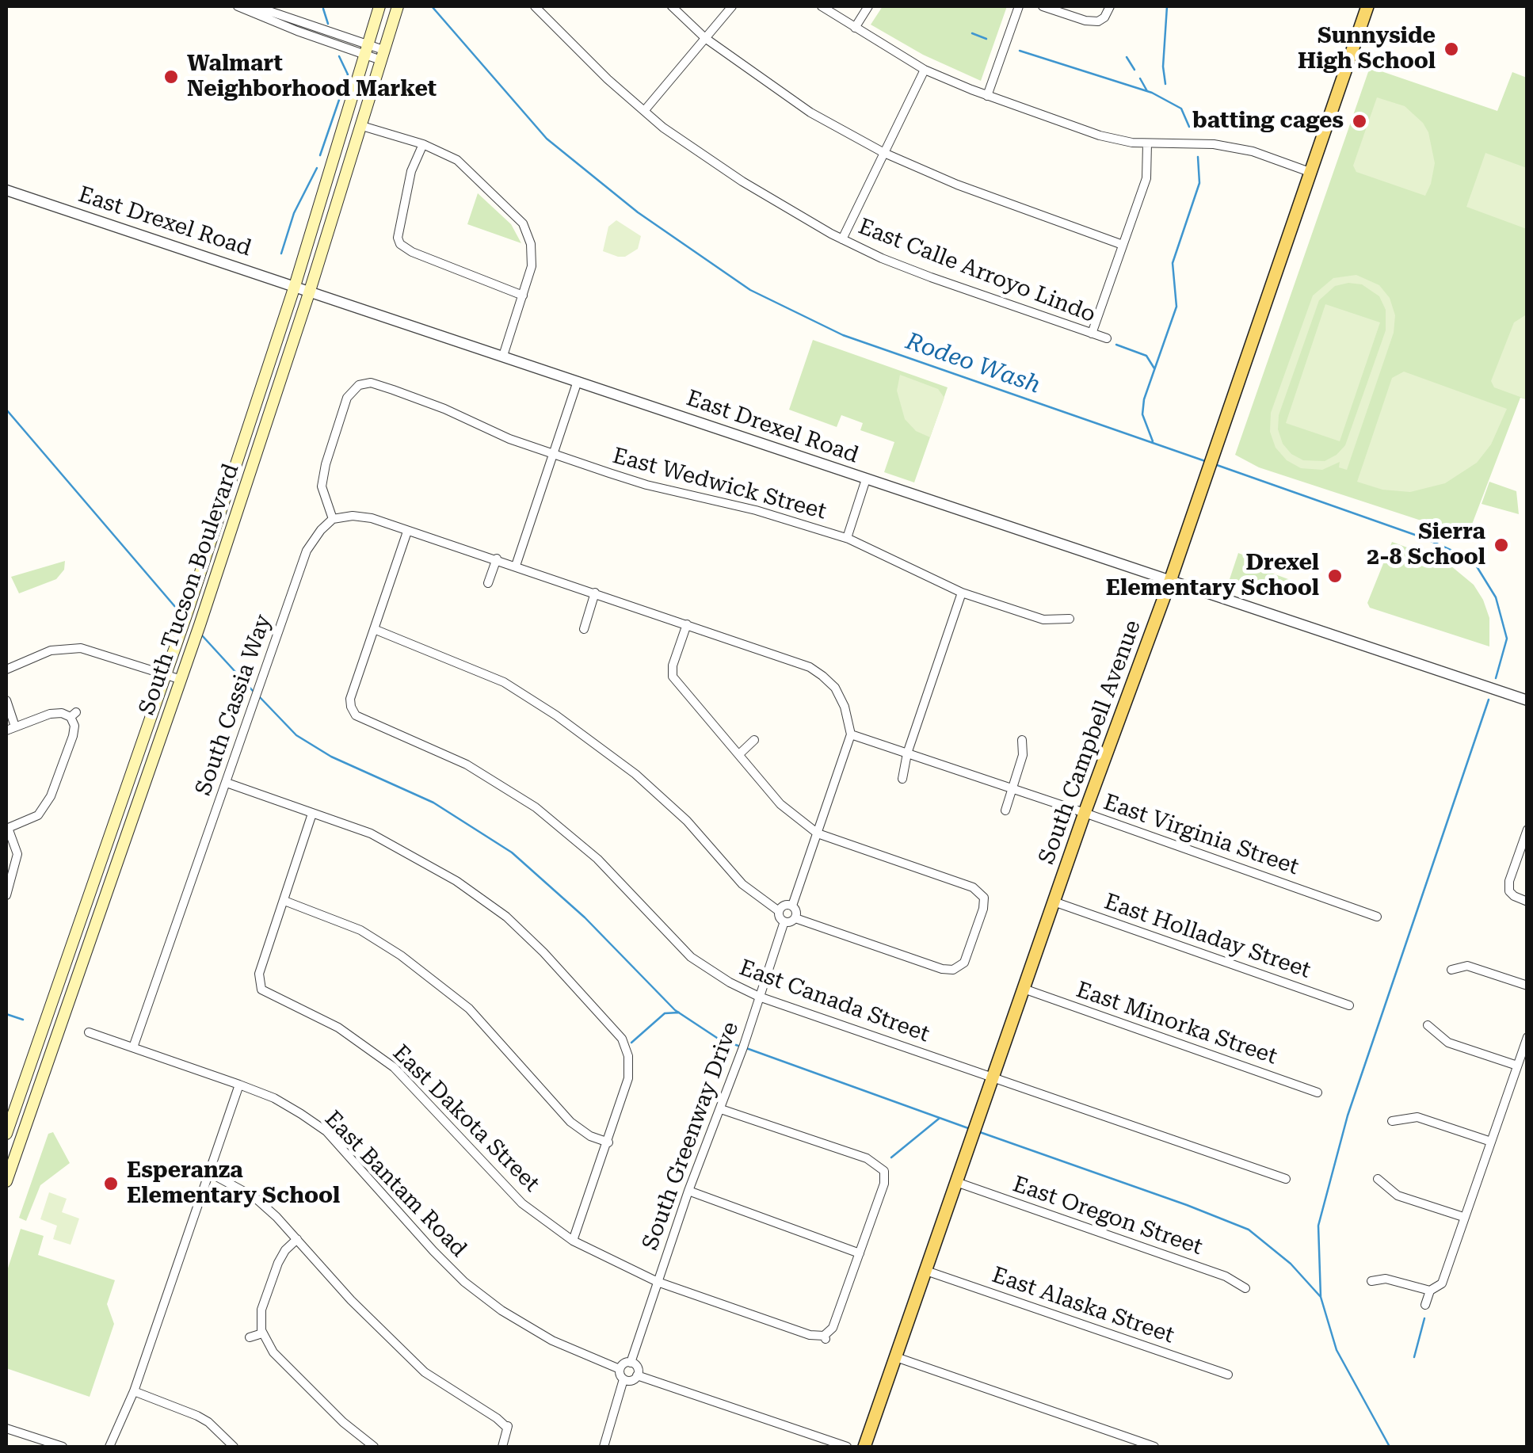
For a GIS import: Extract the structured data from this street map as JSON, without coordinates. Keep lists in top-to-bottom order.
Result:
{
  "streets": {
    "main road": ["South Tucson Boulevard", "South Campbell Avenue"],
    "street": [
      "East Drexel Road",
      "East Calle Arroyo Lindo",
      "East Wedwick Street",
      "South Cassia Way",
      "East Virginia Street",
      "East Holladay Street",
      "East Canada Street",
      "East Minorka Street",
      "East Dakota Street",
      "South Greenway Drive",
      "East Bantam Road",
      "East Oregon Street",
      "East Alaska Street"
    ]
  },
  "crossings": [
    ["East Drexel Road", "South Tucson Boulevard"],
    ["East Drexel Road", "South Campbell Avenue"],
    ["East Wedwick Street", "South Cassia Way"],
    ["South Cassia Way", "East Bantam Road"],
    ["South Campbell Avenue", "East Virginia Street"],
    ["South Campbell Avenue", "East Holladay Street"],
    ["South Campbell Avenue", "East Canada Street"],
    ["South Campbell Avenue", "East Minorka Street"],
    ["South Campbell Avenue", "East Oregon Street"],
    ["South Campbell Avenue", "East Alaska Street"],
    ["East Canada Street", "South Greenway Drive"],
    ["East Dakota Street", "South Greenway Drive"],
    ["South Greenway Drive", "East Bantam Road"]
  ],
  "water": ["Rodeo Wash"],
  "places": [
    "Sunnyside High School",
    "Walmart Neighborhood Market",
    "batting cages",
    "Sierra 2-8 School",
    "Drexel Elementary School",
    "Esperanza Elementary School"
  ]
}
